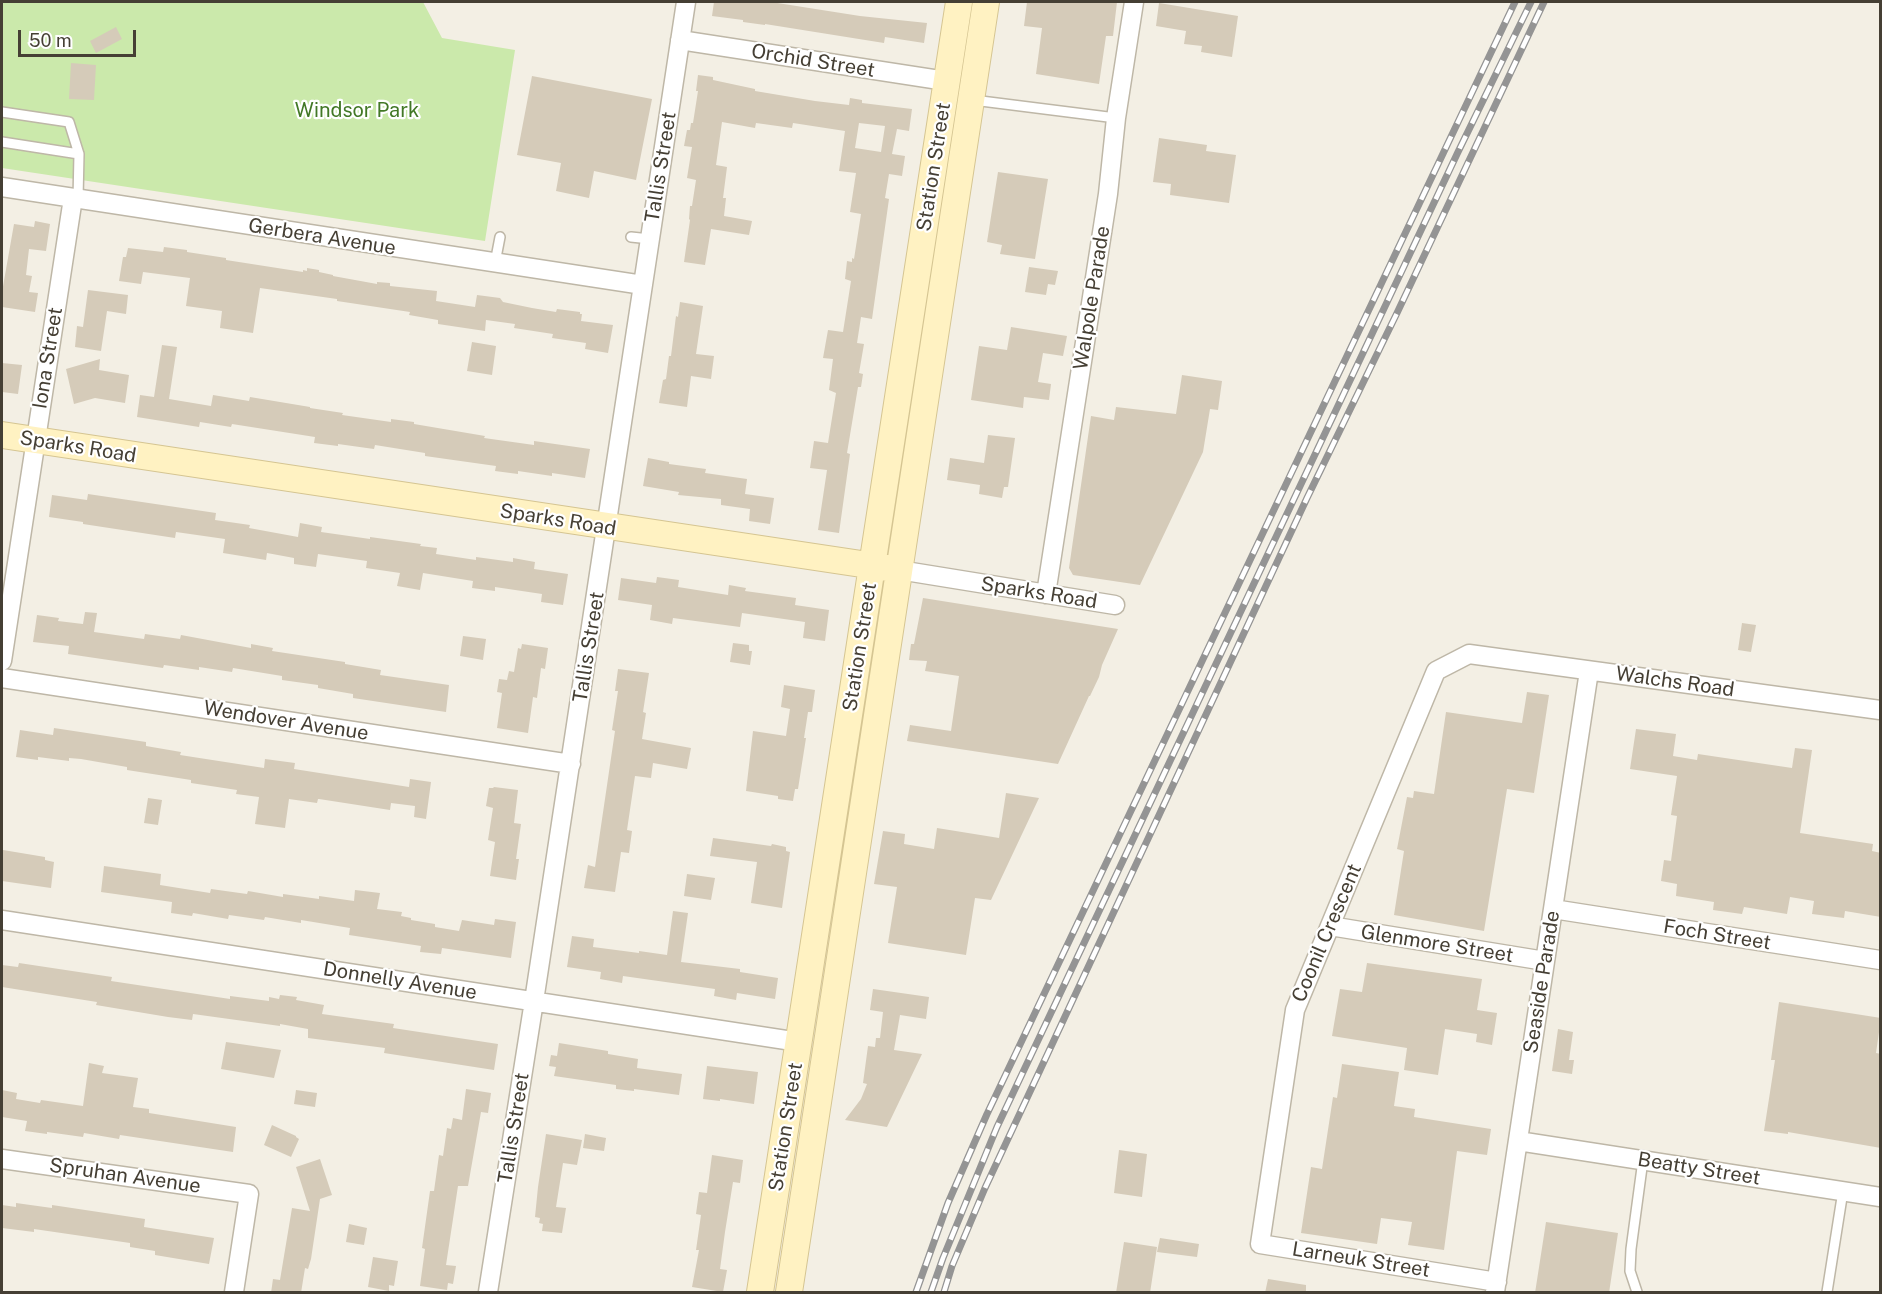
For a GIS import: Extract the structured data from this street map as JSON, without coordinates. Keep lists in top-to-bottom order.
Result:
{
  "streets": {
    "main road": ["Station Street", "Sparks Road"],
    "street": [
      "Orchid Street",
      "Tallis Street",
      "Gerbera Avenue",
      "Walpole Parade",
      "Iona Street",
      "Walchs Road",
      "Wendover Avenue",
      "Coonil Crescent",
      "Foch Street",
      "Glenmore Street",
      "Donnelly Avenue",
      "Seaside Parade",
      "Beatty Street",
      "Spruhan Avenue",
      "Larneuk Street"
    ]
  },
  "crossings": [
    ["Orchid Street", "Tallis Street"],
    ["Orchid Street", "Station Street"],
    ["Tallis Street", "Gerbera Avenue"],
    ["Tallis Street", "Sparks Road"],
    ["Tallis Street", "Wendover Avenue"],
    ["Tallis Street", "Donnelly Avenue"],
    ["Station Street", "Sparks Road"],
    ["Station Street", "Donnelly Avenue"],
    ["Gerbera Avenue", "Iona Street"],
    ["Walpole Parade", "Sparks Road"],
    ["Iona Street", "Sparks Road"],
    ["Walchs Road", "Coonil Crescent"],
    ["Walchs Road", "Seaside Parade"],
    ["Coonil Crescent", "Glenmore Street"],
    ["Coonil Crescent", "Larneuk Street"],
    ["Foch Street", "Seaside Parade"],
    ["Glenmore Street", "Seaside Parade"],
    ["Seaside Parade", "Beatty Street"],
    ["Seaside Parade", "Larneuk Street"]
  ],
  "parks": ["Windsor Park"],
  "scale_bar": "50 m"
}
